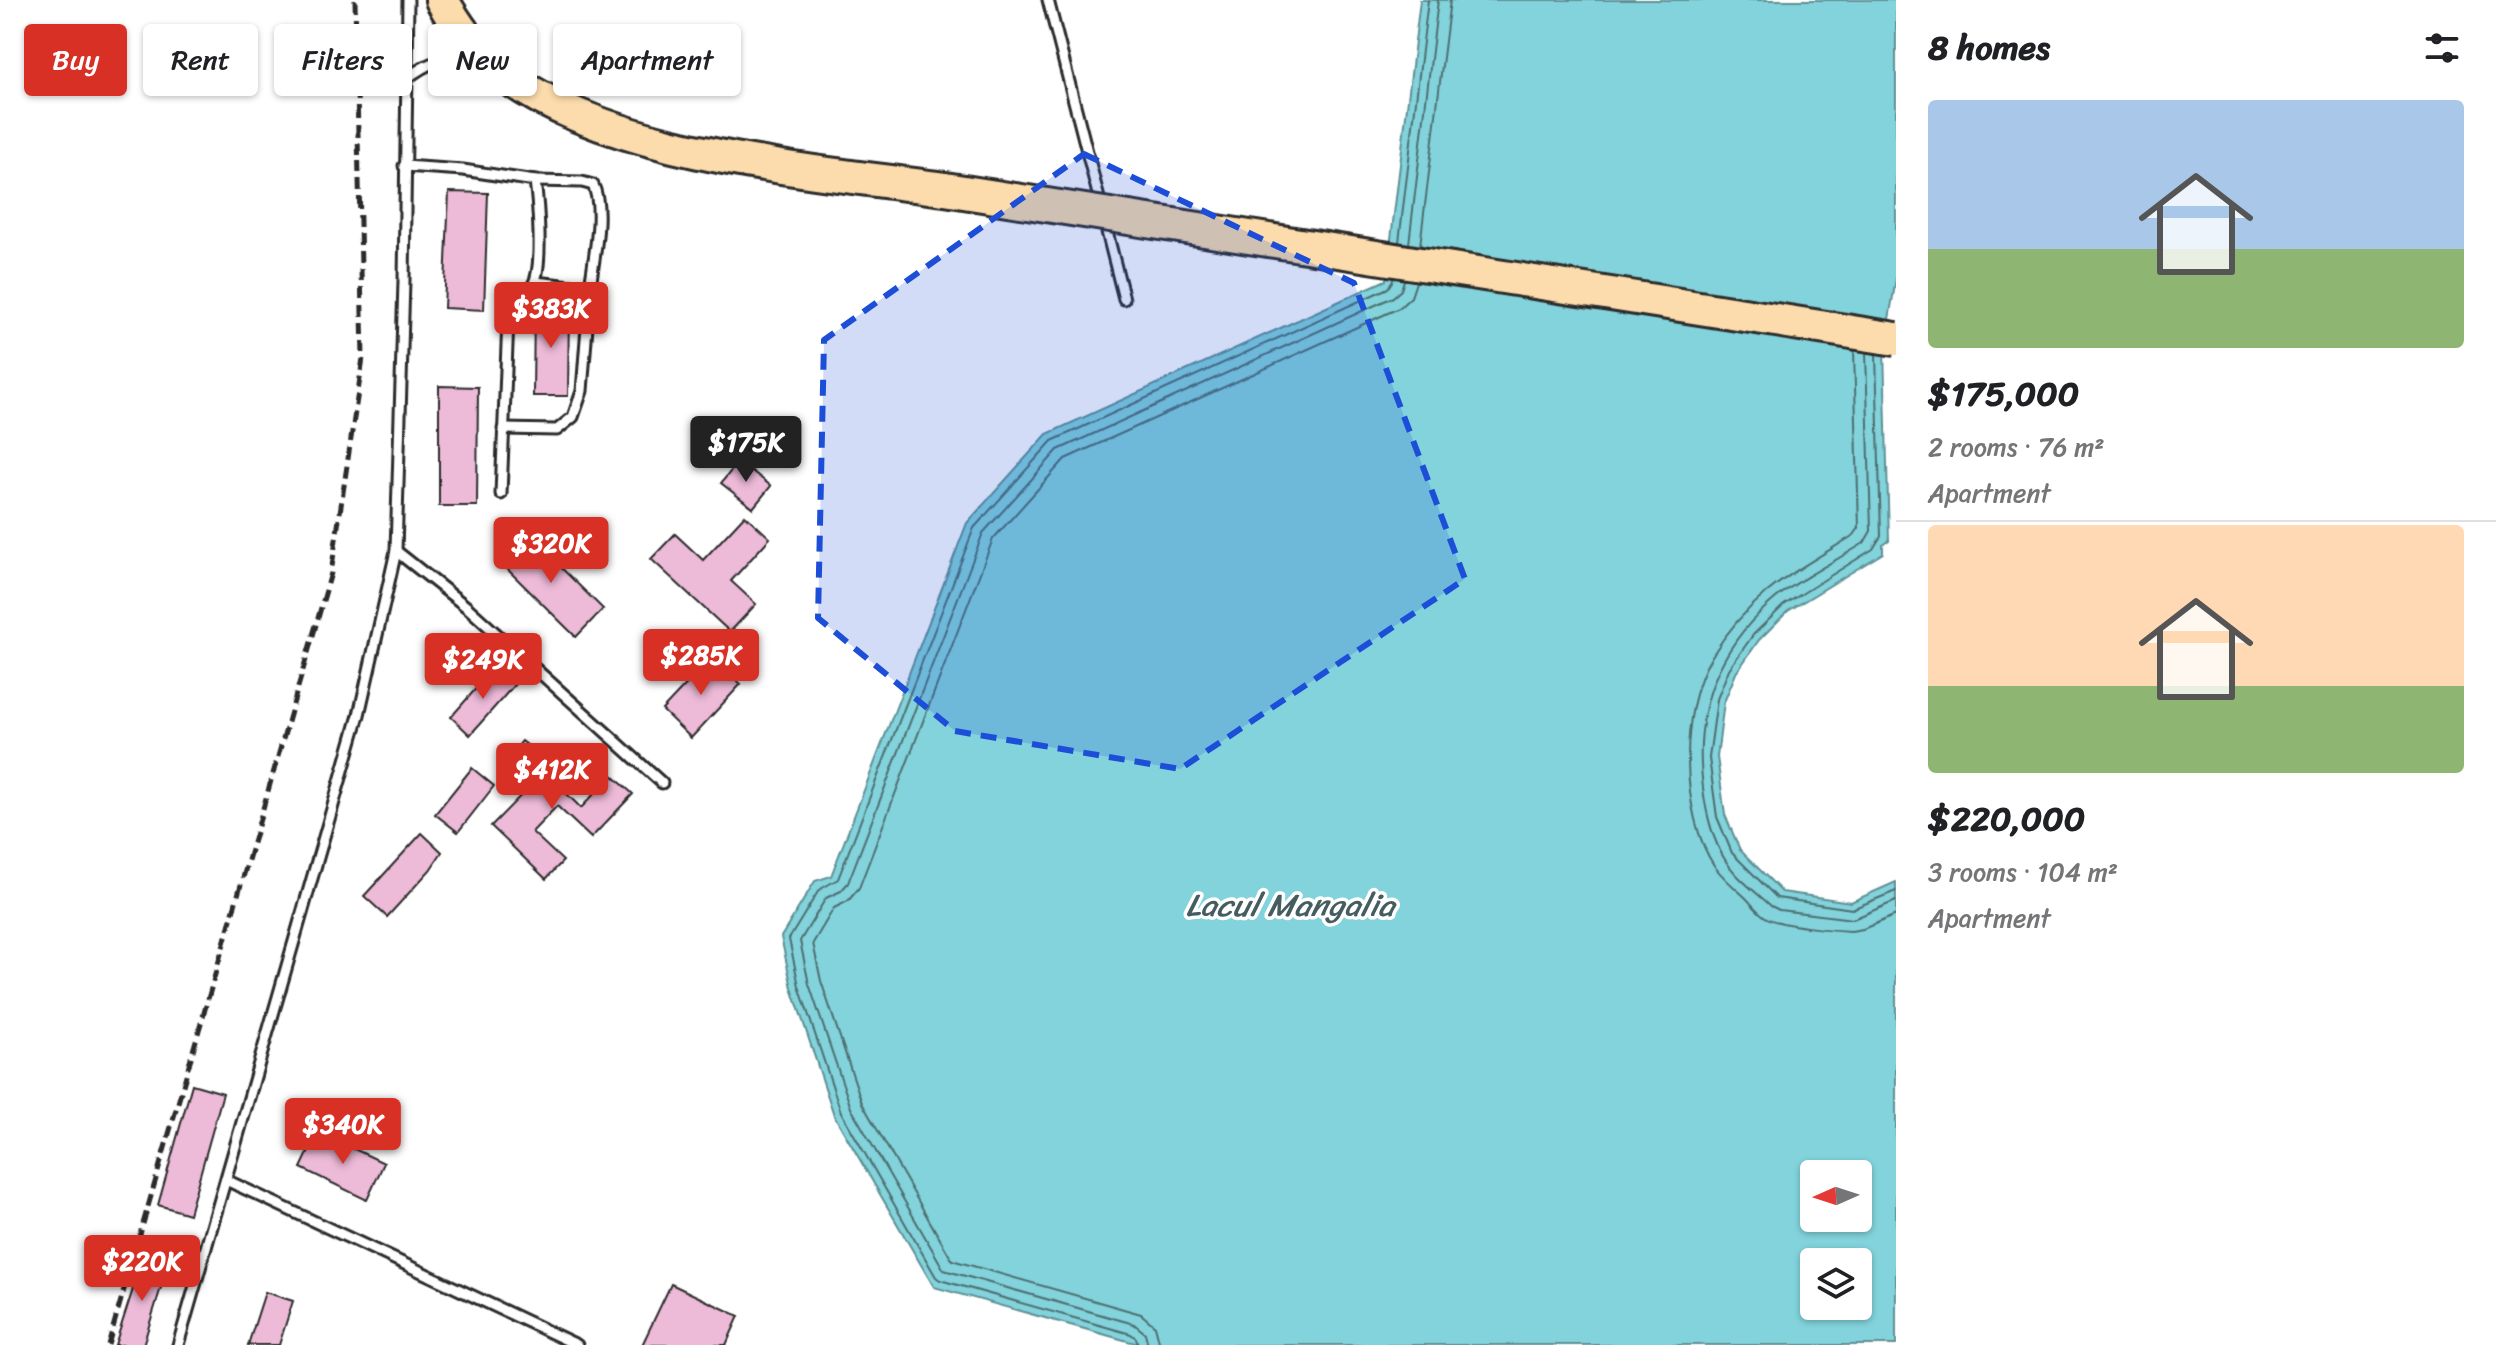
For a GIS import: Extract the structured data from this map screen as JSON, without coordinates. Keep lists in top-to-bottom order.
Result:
{
  "water": ["Lacul Mangalia"],
  "north": "left",
  "page": {
    "heading": "8 homes",
    "chip": [
      "Buy",
      "Rent",
      "Filters",
      "New",
      "Apartment"
    ],
    "list": [
      {
        "name": "$175,000",
        "note": "2 rooms · 76 m² · Apartment"
      },
      {
        "name": "$220,000",
        "note": "3 rooms · 104 m² · Apartment"
      }
    ],
    "price": [
      "$383K",
      "$175K",
      "$320K",
      "$285K",
      "$249K",
      "$412K",
      "$340K",
      "$220K"
    ]
  }
}
